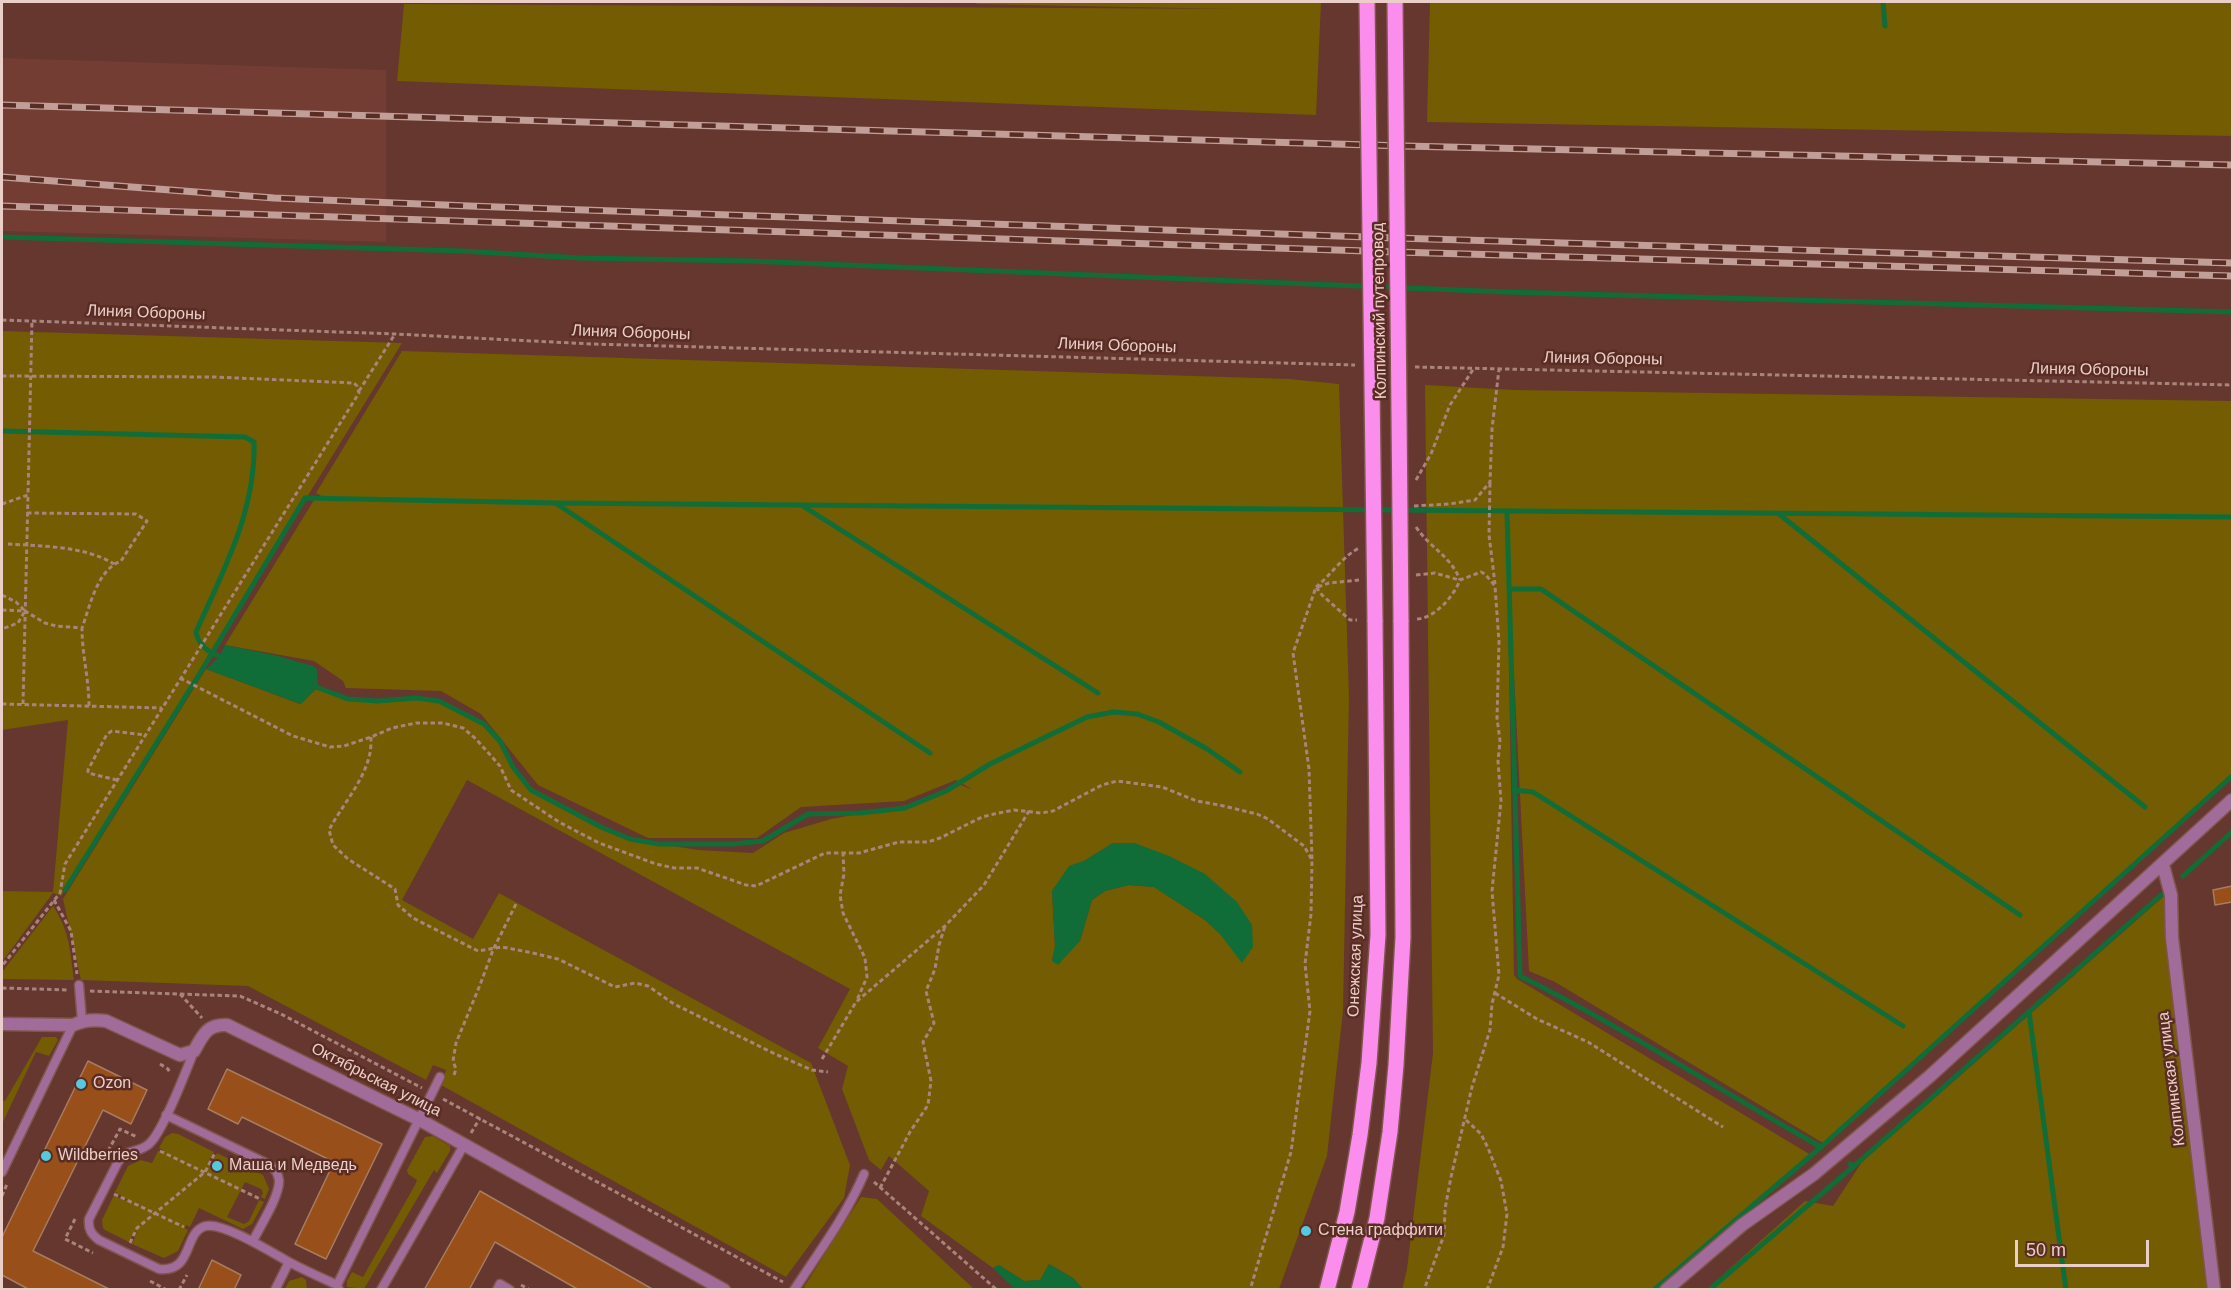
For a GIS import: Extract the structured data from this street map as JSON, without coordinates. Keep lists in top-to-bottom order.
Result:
{
  "streets": {
    "main road": ["Колпинский путепровод", "Онежская улица"],
    "street": ["Колпинская улица", "Октябрьская улица"],
    "path": ["Линия Обороны"]
  },
  "crossings": [
    ["Колпинский путепровод", "Онежская улица"]
  ],
  "places": [
    "Ozon",
    "Wildberries",
    "Маша и Медведь",
    "Стена граффити"
  ],
  "scale_bar": "50 m"
}
